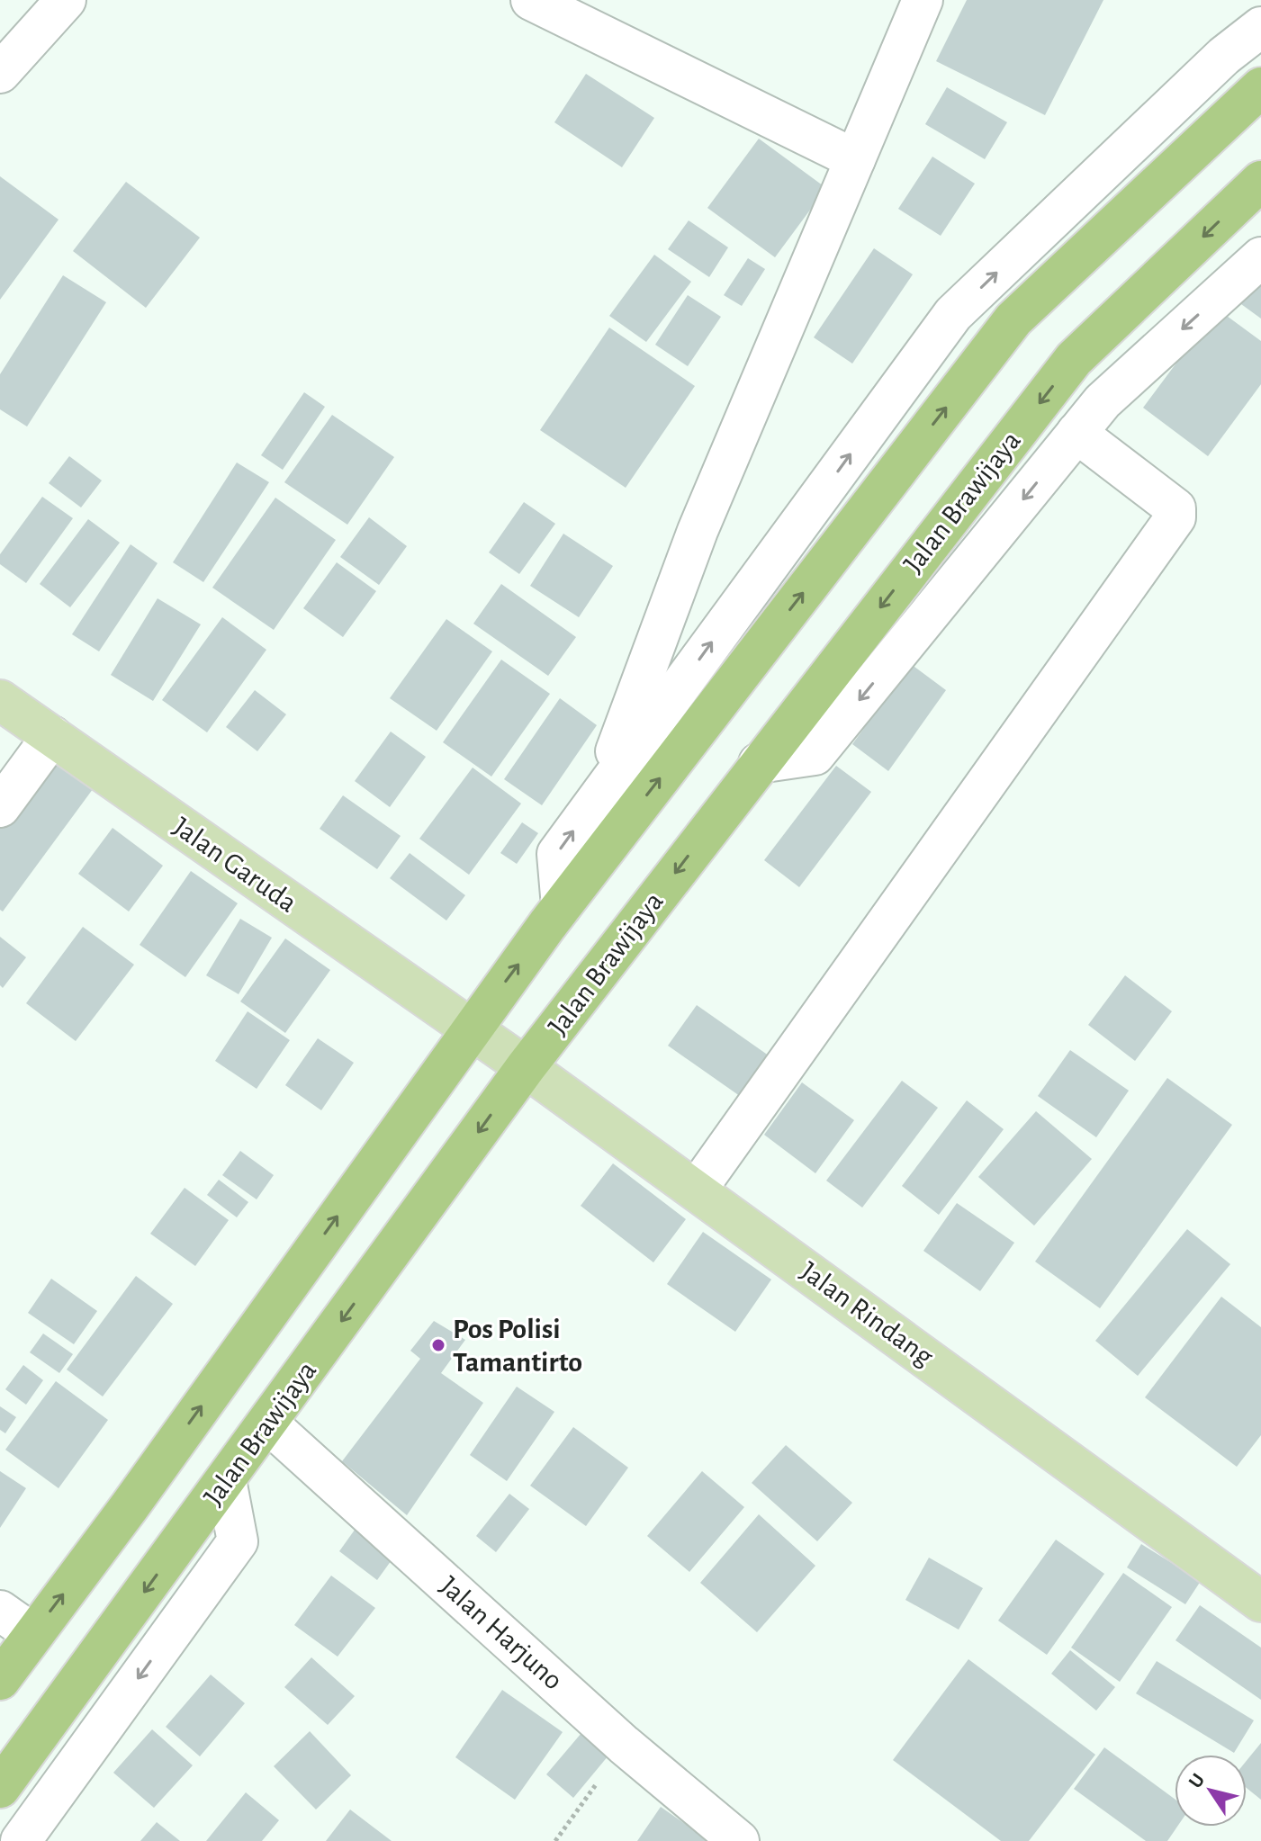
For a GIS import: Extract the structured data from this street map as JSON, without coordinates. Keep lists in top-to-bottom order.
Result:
{
  "streets": {
    "highway": ["Jalan Brawijaya"],
    "main road": ["Jalan Garuda", "Jalan Rindang"],
    "street": ["Jalan Harjuno"]
  },
  "crossings": [
    ["Jalan Brawijaya", "Jalan Rindang"],
    ["Jalan Brawijaya", "Jalan Harjuno"],
    ["Jalan Garuda", "Jalan Rindang"]
  ],
  "places": ["Pos Polisi Tamantirto"],
  "north": "top left"
}
